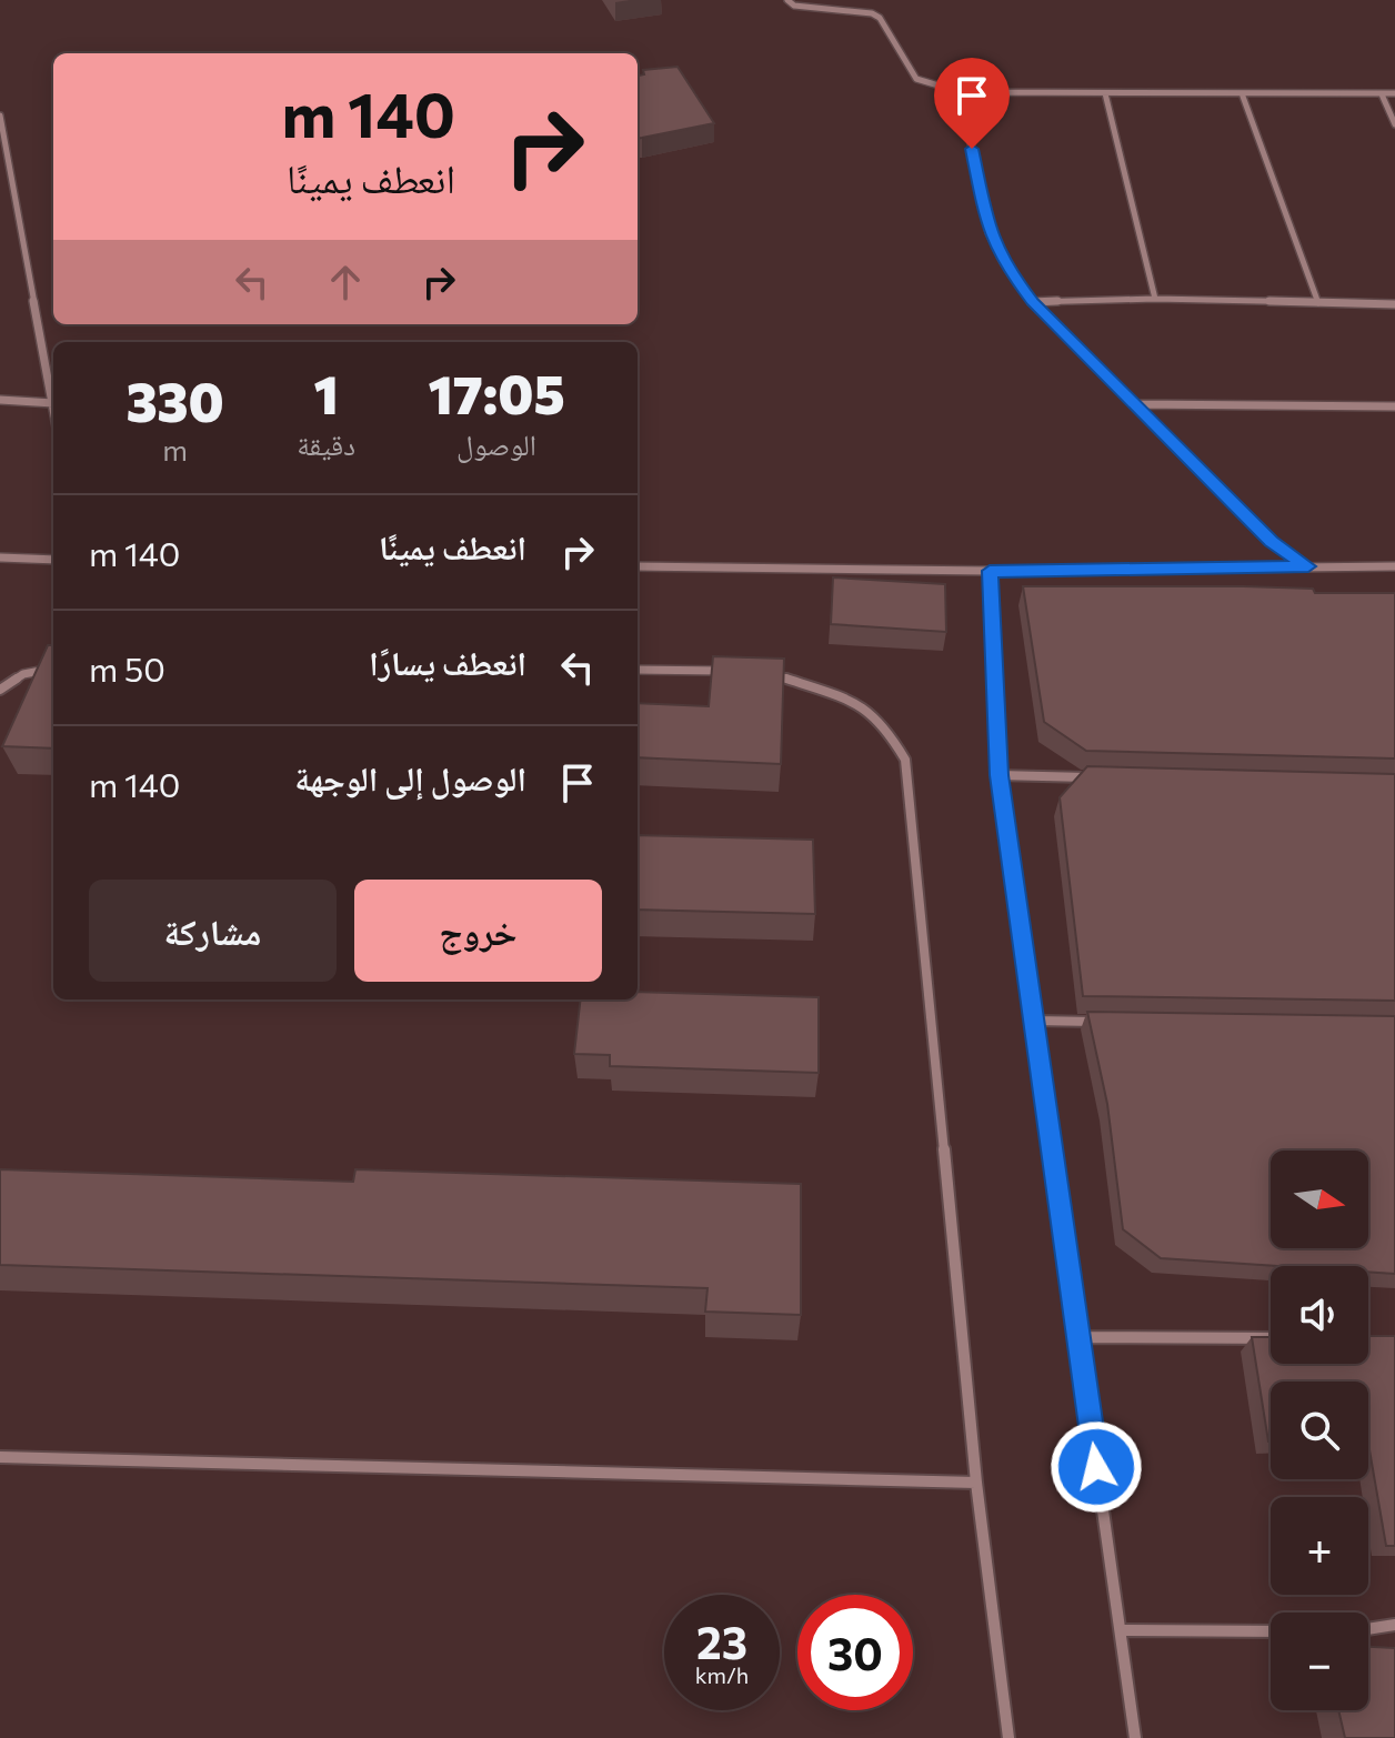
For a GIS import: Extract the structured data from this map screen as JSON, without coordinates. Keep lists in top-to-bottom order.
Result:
{
  "north": "right",
  "page": {
    "turn": ["140 m", "انعطف يمينًا"],
    "eta": [
      "17:05",
      "الوصول",
      "1",
      "دقيقة",
      "330",
      "m"
    ],
    "list": [
      {
        "name": "انعطف يمينًا",
        "value": "140 m"
      },
      {
        "name": "انعطف يسارًا",
        "value": "50 m"
      },
      {
        "name": "الوصول إلى الوجهة",
        "value": "140 m"
      }
    ],
    "buttons": ["خروج", "مشاركة"],
    "map_buttons": ["+", "−"],
    "speed": "23 km/h",
    "limit": "30"
  }
}
